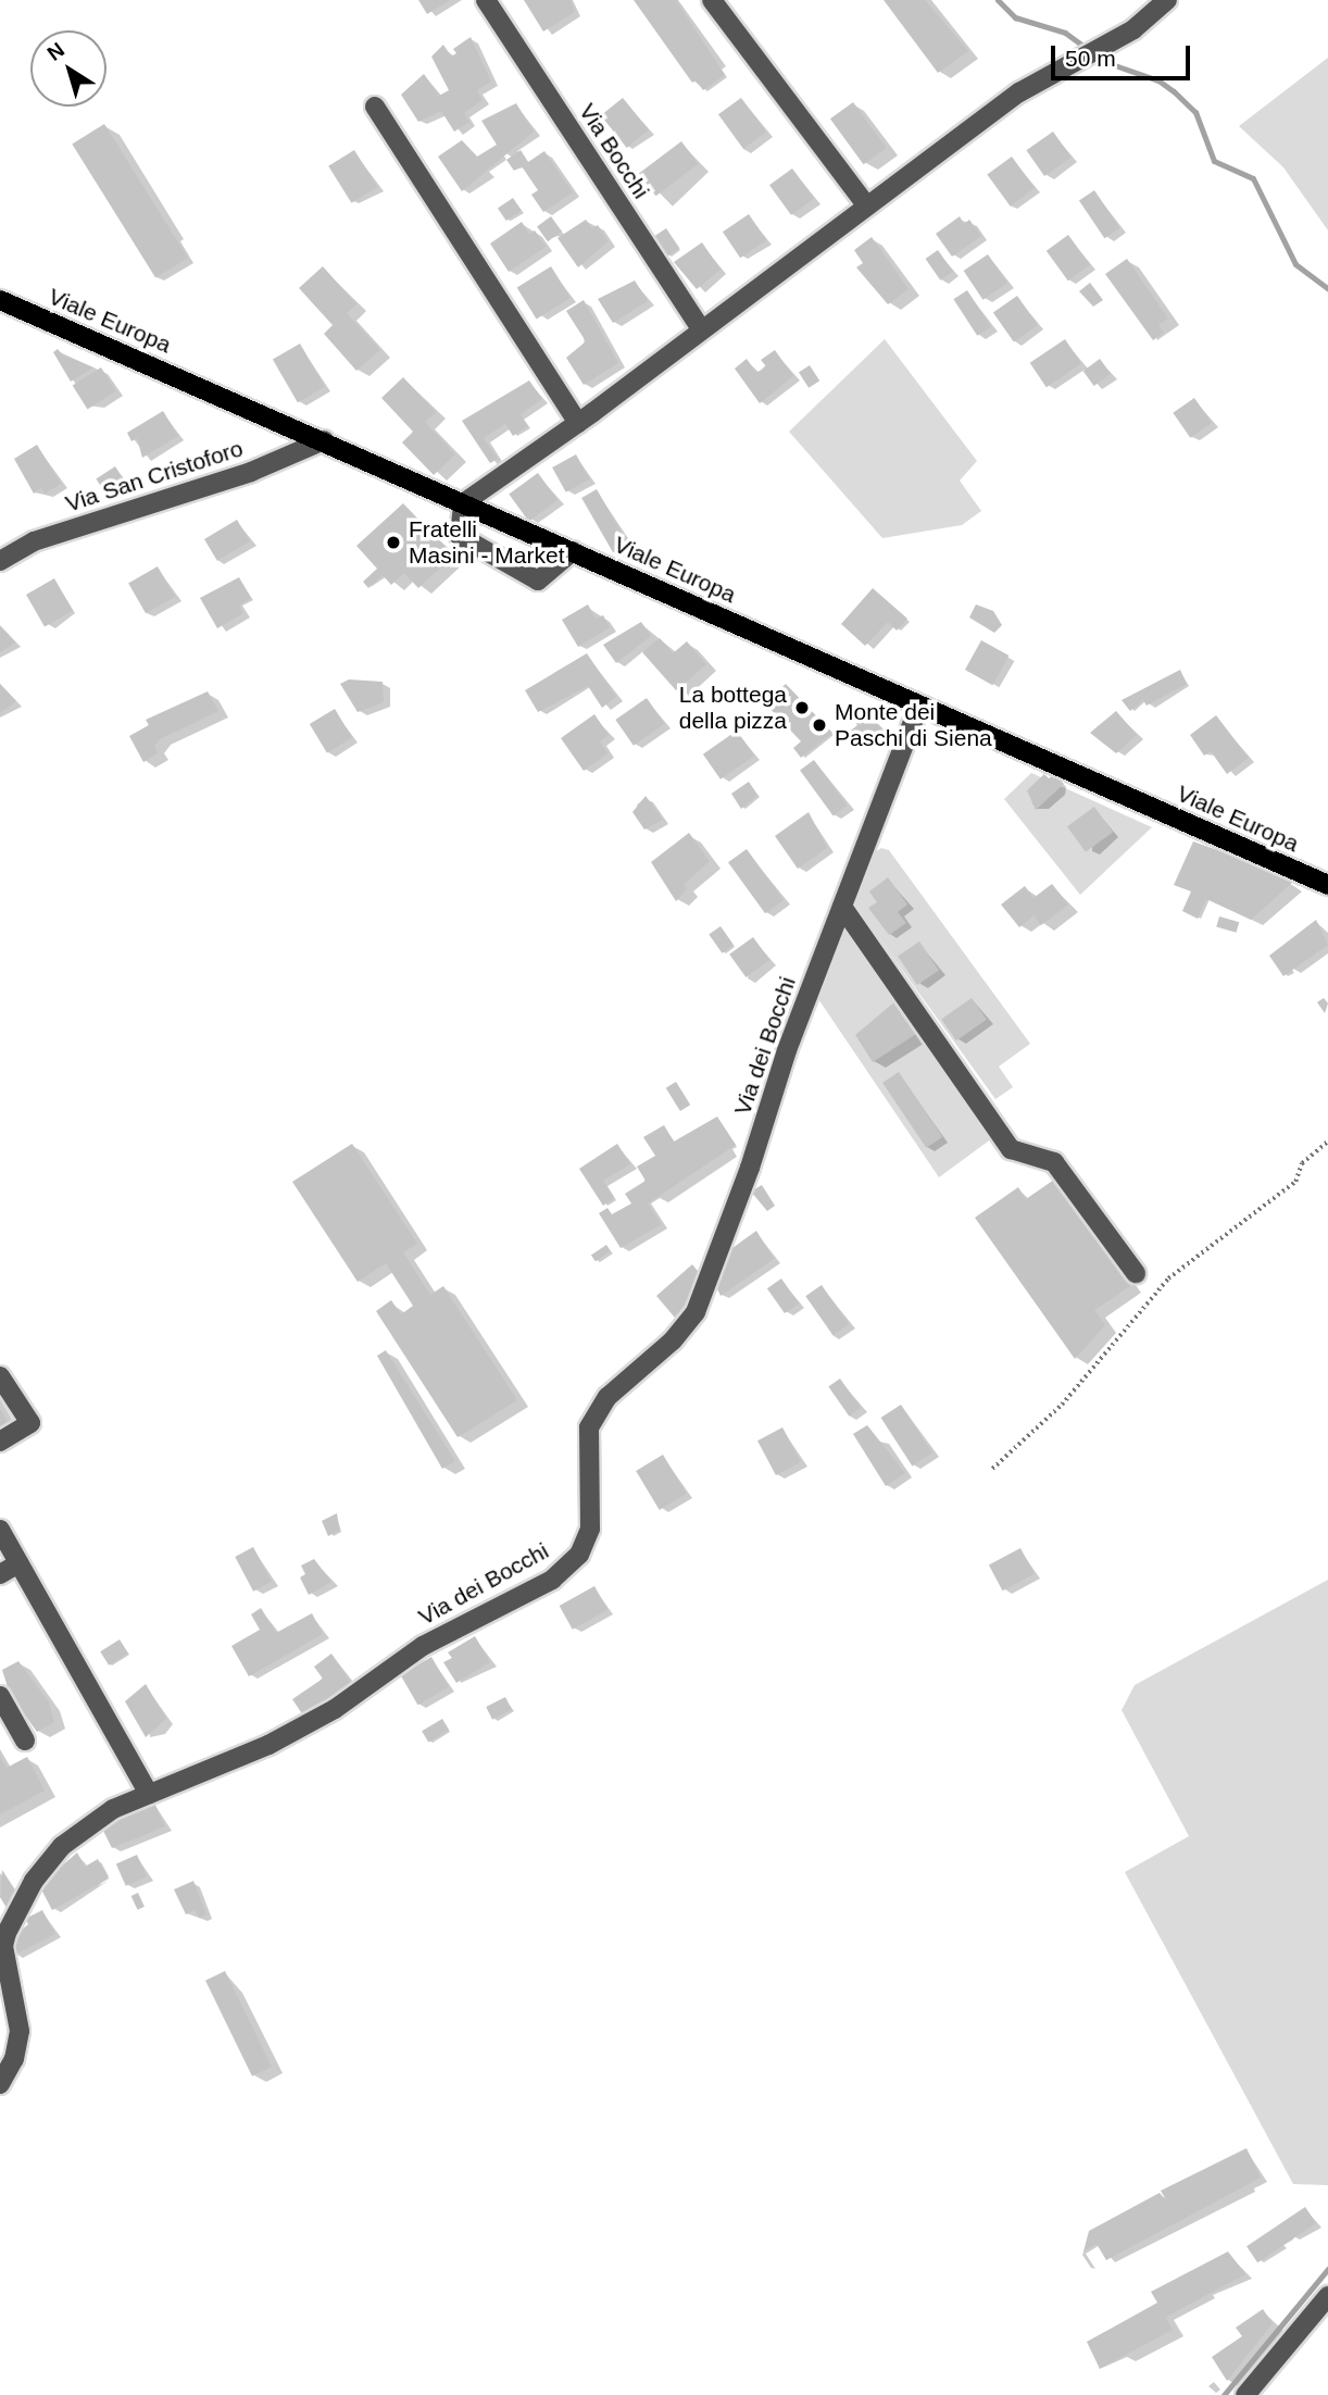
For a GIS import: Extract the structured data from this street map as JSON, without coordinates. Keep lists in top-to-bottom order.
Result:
{
  "streets": {
    "main road": ["Viale Europa"],
    "street": ["Via Bocchi", "Via San Cristoforo", "Via dei Bocchi"]
  },
  "crossings": [
    ["Viale Europa", "Via San Cristoforo"],
    ["Viale Europa", "Via dei Bocchi"]
  ],
  "places": ["Fratelli Masini - Market", "La bottega della pizza", "Monte dei Paschi di Siena"],
  "scale_bar": "50 m",
  "north": "top left"
}
